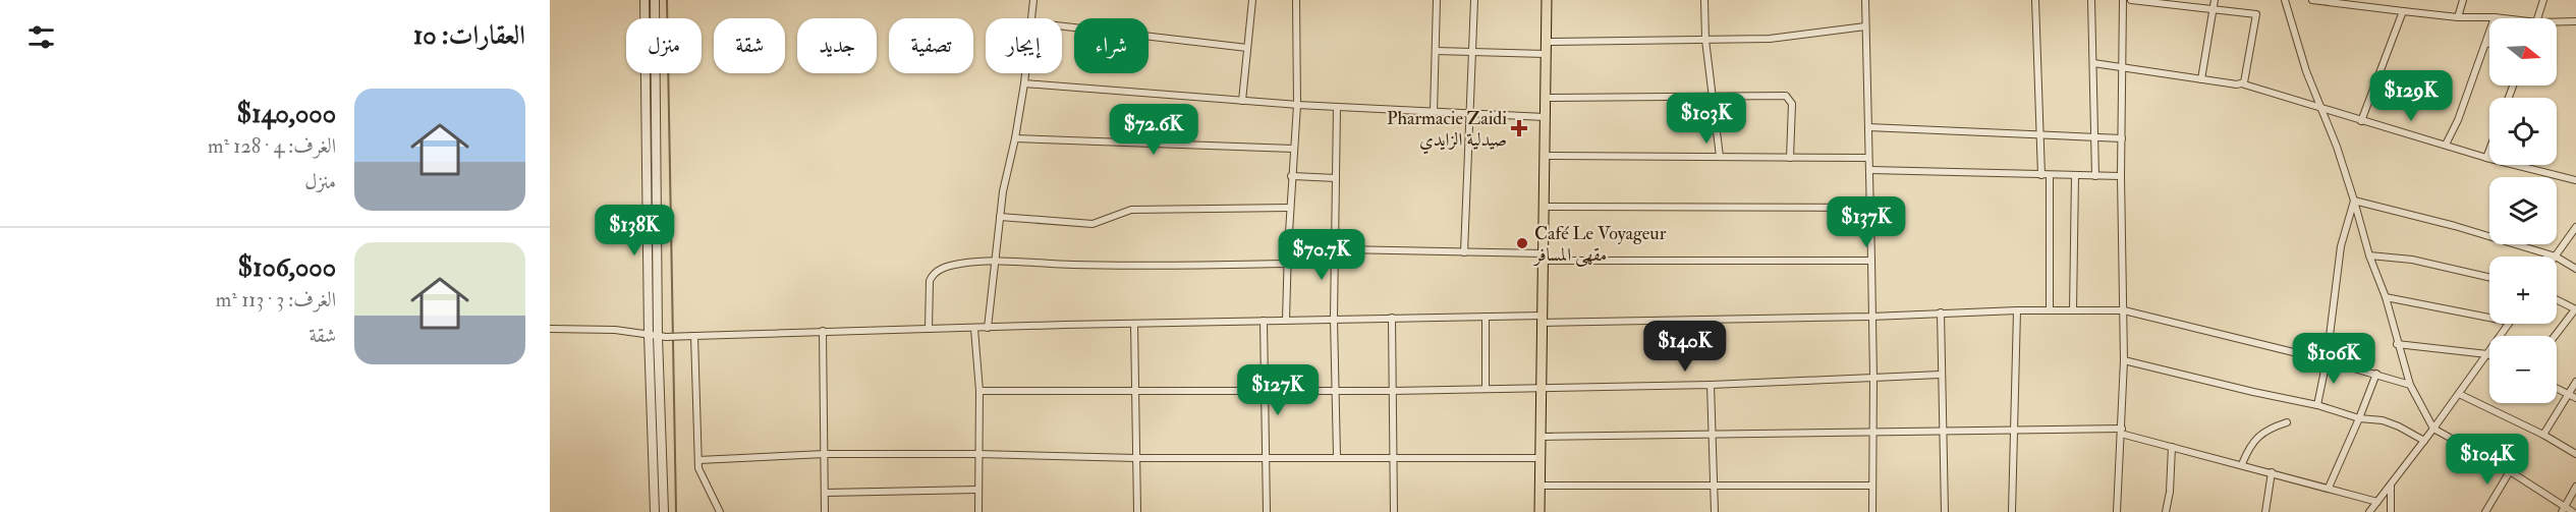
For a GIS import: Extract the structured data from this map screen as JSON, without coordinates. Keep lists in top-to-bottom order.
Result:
{
  "places": {
    "health": ["Pharmacie Zaidi صيدلية الزايدي"],
    "other": ["Café Le Voyageur مقهى المسافر"]
  },
  "north": "right",
  "page": {
    "heading": "العقارات: 10",
    "map_buttons": ["+", "−"],
    "chip": [
      "شراء",
      "إيجار",
      "تصفية",
      "جديد",
      "شقة",
      "منزل"
    ],
    "price": [
      "$129K",
      "$103K",
      "$72.6K",
      "$137K",
      "$138K",
      "$70.7K",
      "$140K",
      "$106K",
      "$127K",
      "$104K"
    ],
    "list": [
      {
        "name": "$140,000",
        "note": "الغرف: 4 · 128 m² · منزل"
      },
      {
        "name": "$106,000",
        "note": "الغرف: 3 · 113 m² · شقة"
      }
    ]
  }
}
